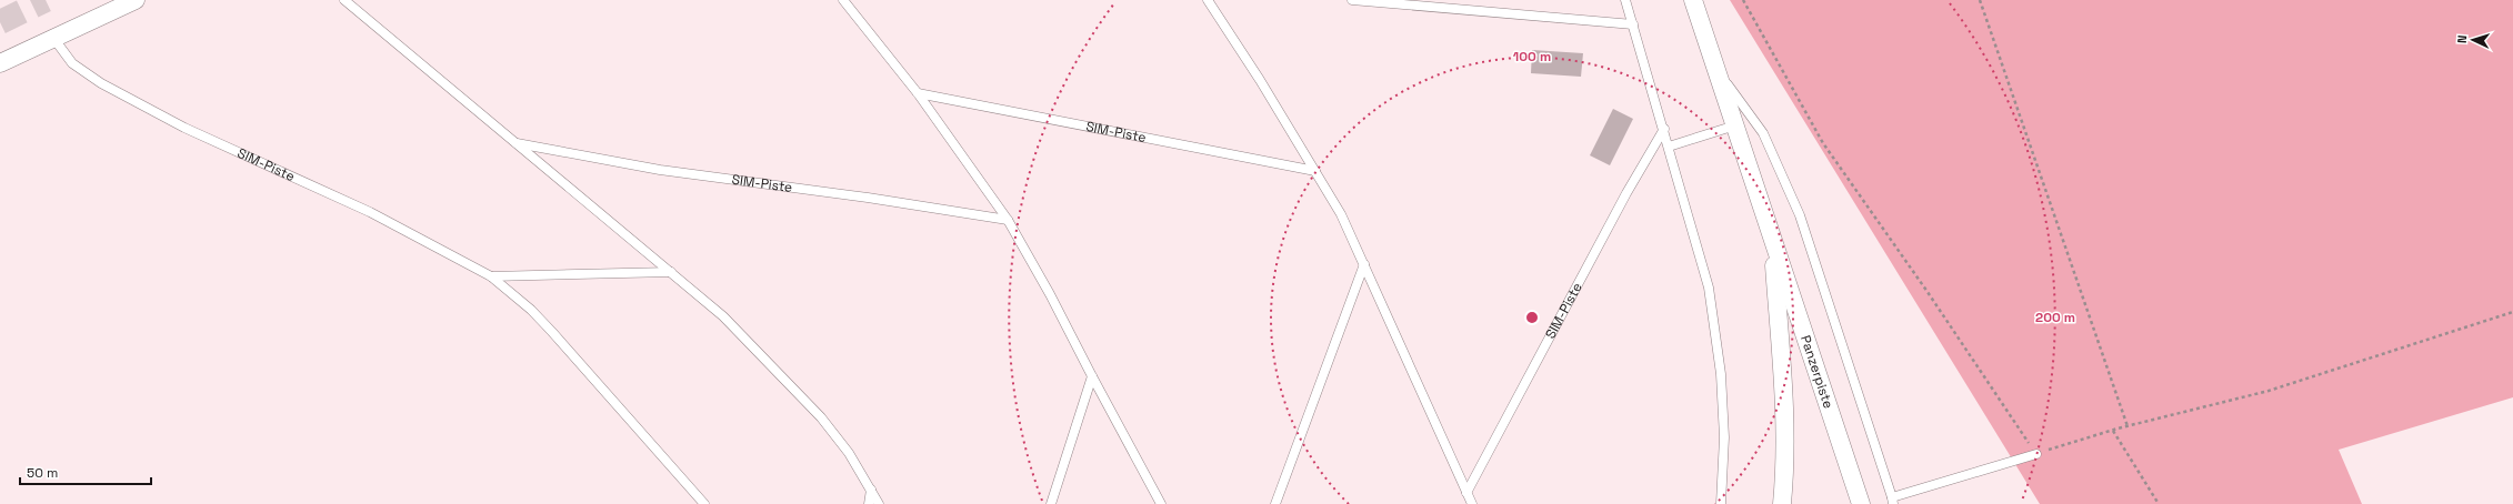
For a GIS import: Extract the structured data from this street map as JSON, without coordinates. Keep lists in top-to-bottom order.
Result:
{
  "streets": {
    "street": ["Panzerpiste"],
    "lane": ["SIM-Piste"]
  },
  "scale_bar": "50 m",
  "north": "left",
  "rings": ["100 m", "200 m"]
}
